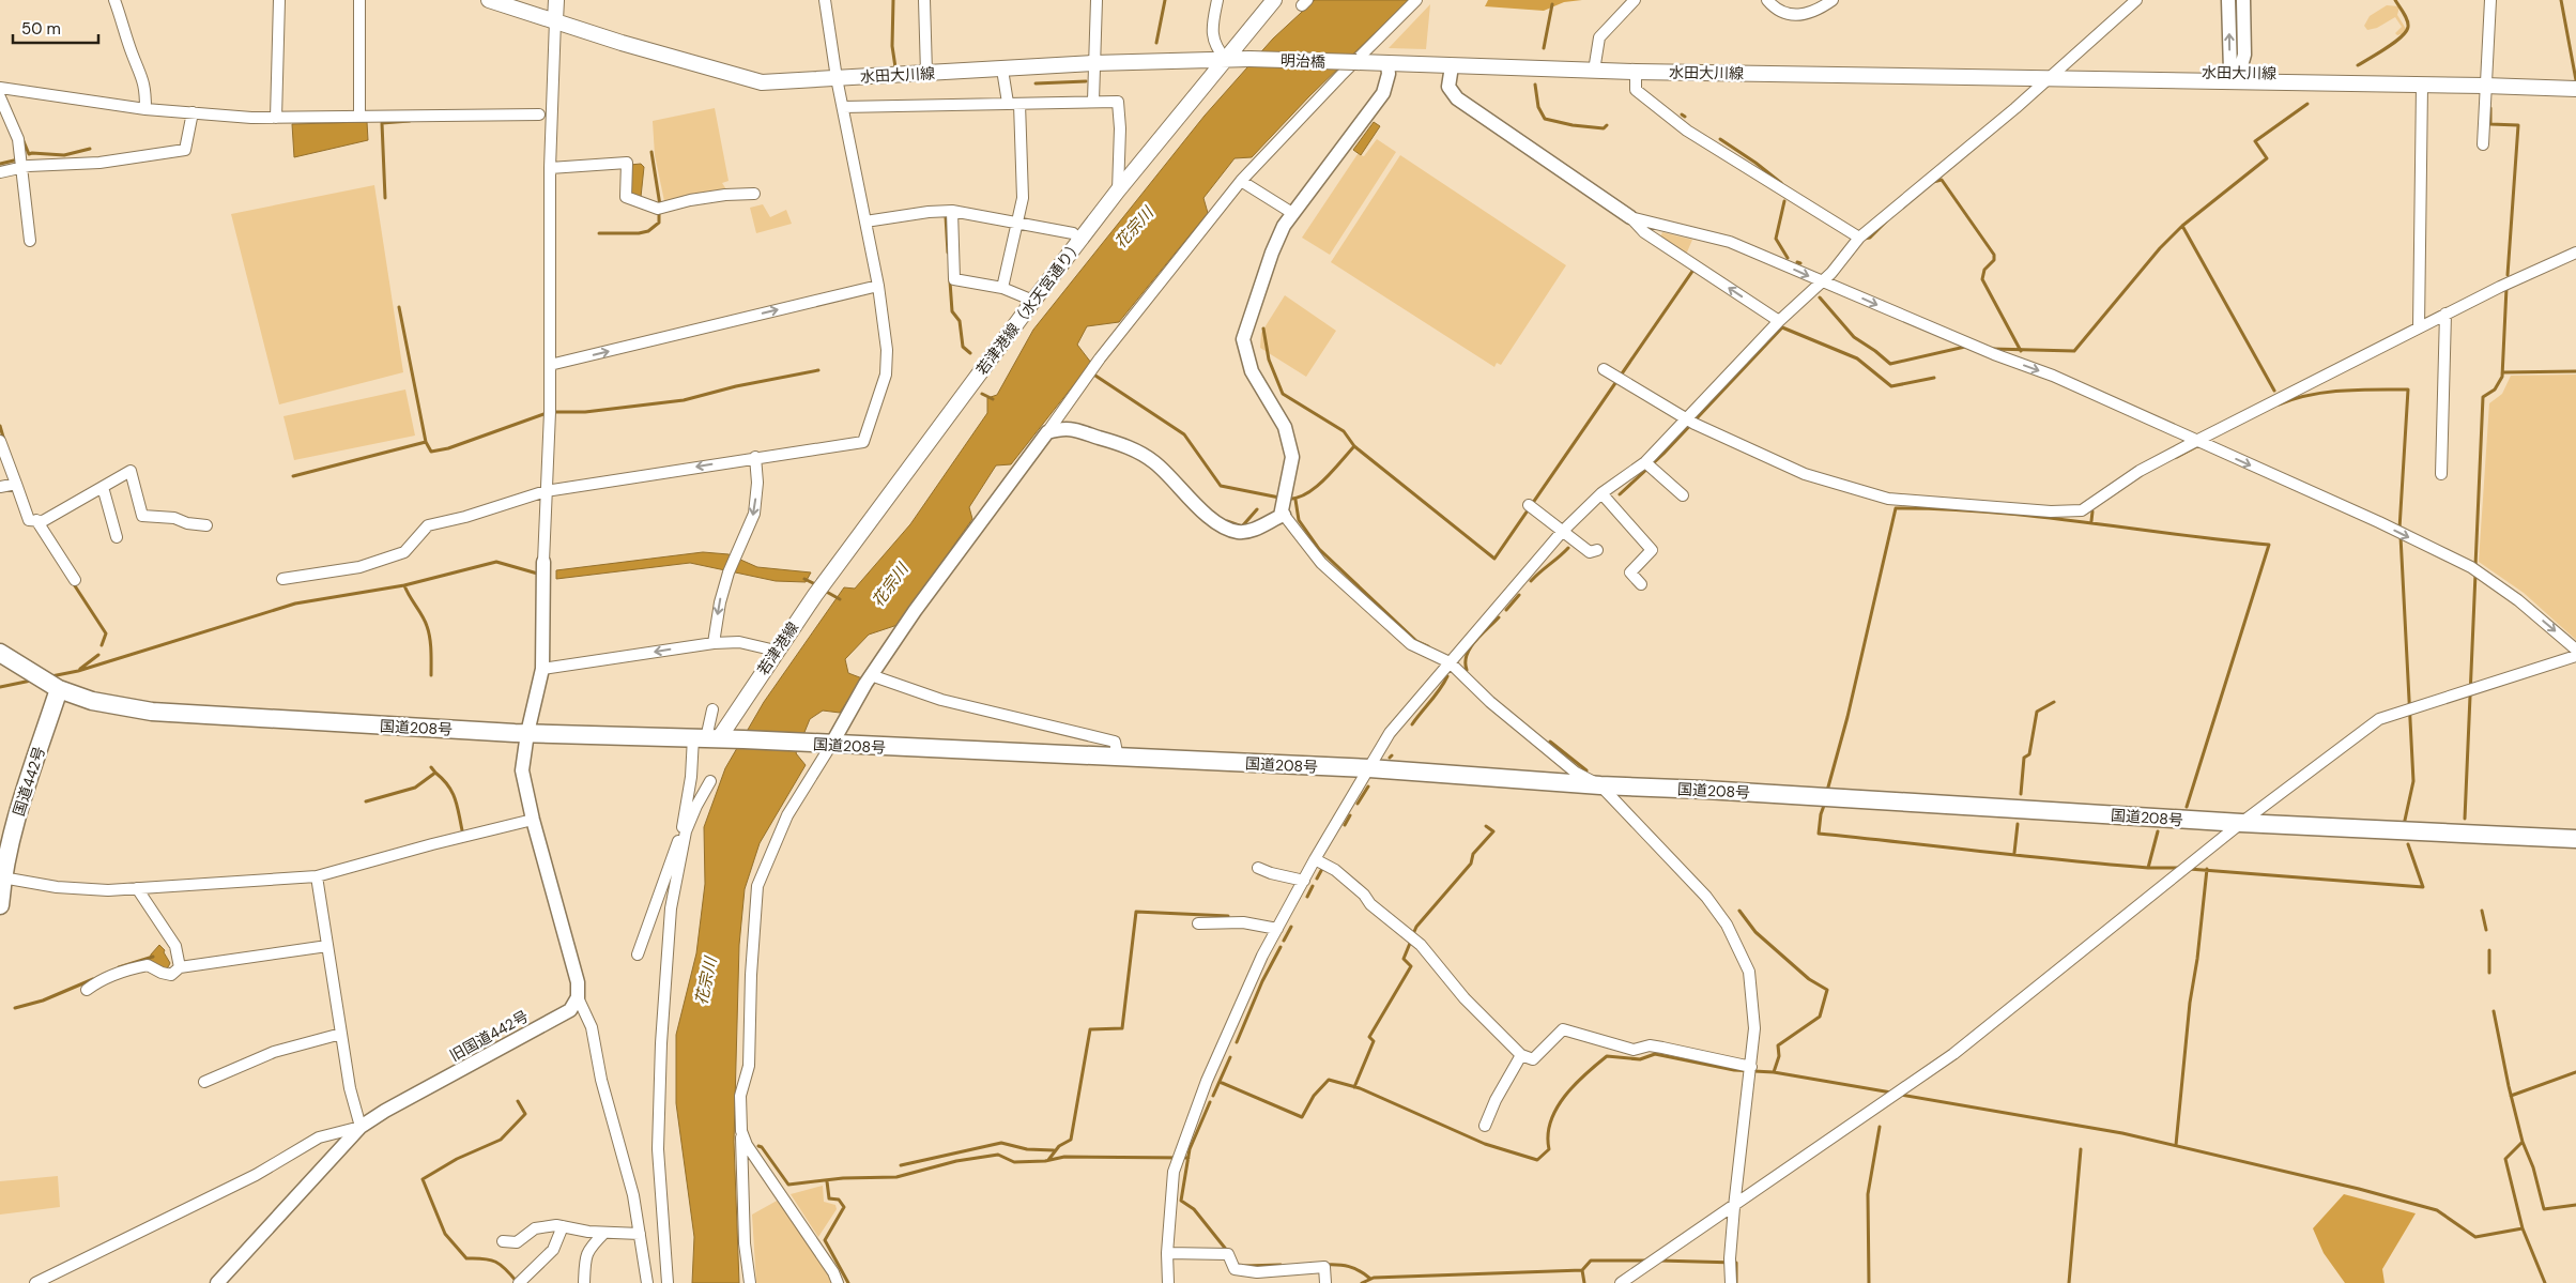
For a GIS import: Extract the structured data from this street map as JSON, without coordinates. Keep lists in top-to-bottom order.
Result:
{
  "streets": {
    "highway": ["国道208号", "国道442号"],
    "main road": [
      "明治橋",
      "水田大川線",
      "若津港線（水天宮通り）",
      "若津港線"
    ],
    "street": ["旧国道442号"]
  },
  "crossings": [
    ["明治橋", "水田大川線"],
    ["水田大川線", "若津港線（水天宮通り）"],
    ["若津港線（水天宮通り）", "若津港線"],
    ["若津港線", "国道208号"],
    ["国道208号", "国道442号"]
  ],
  "water": ["花宗川"],
  "scale_bar": "50 m"
}
